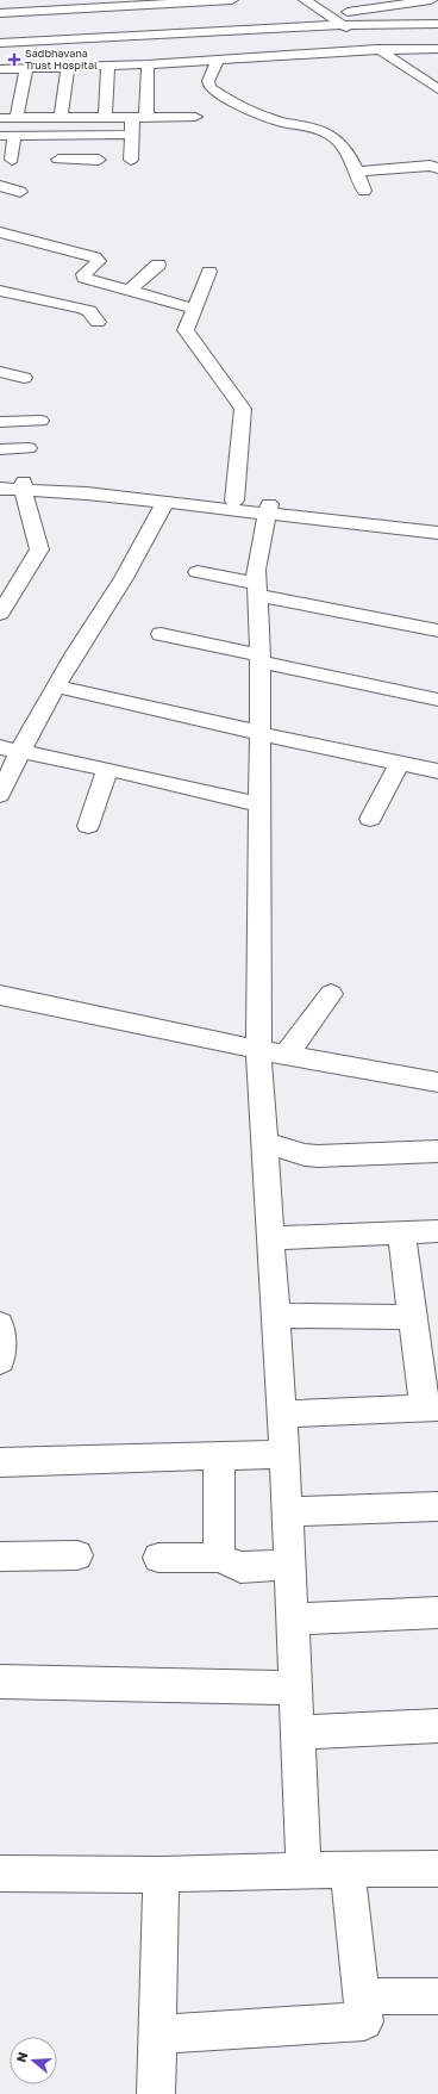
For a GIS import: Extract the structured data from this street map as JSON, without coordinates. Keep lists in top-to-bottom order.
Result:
{
  "places": {
    "health": ["Sadbhavana Trust Hospital"]
  },
  "north": "left"
}
